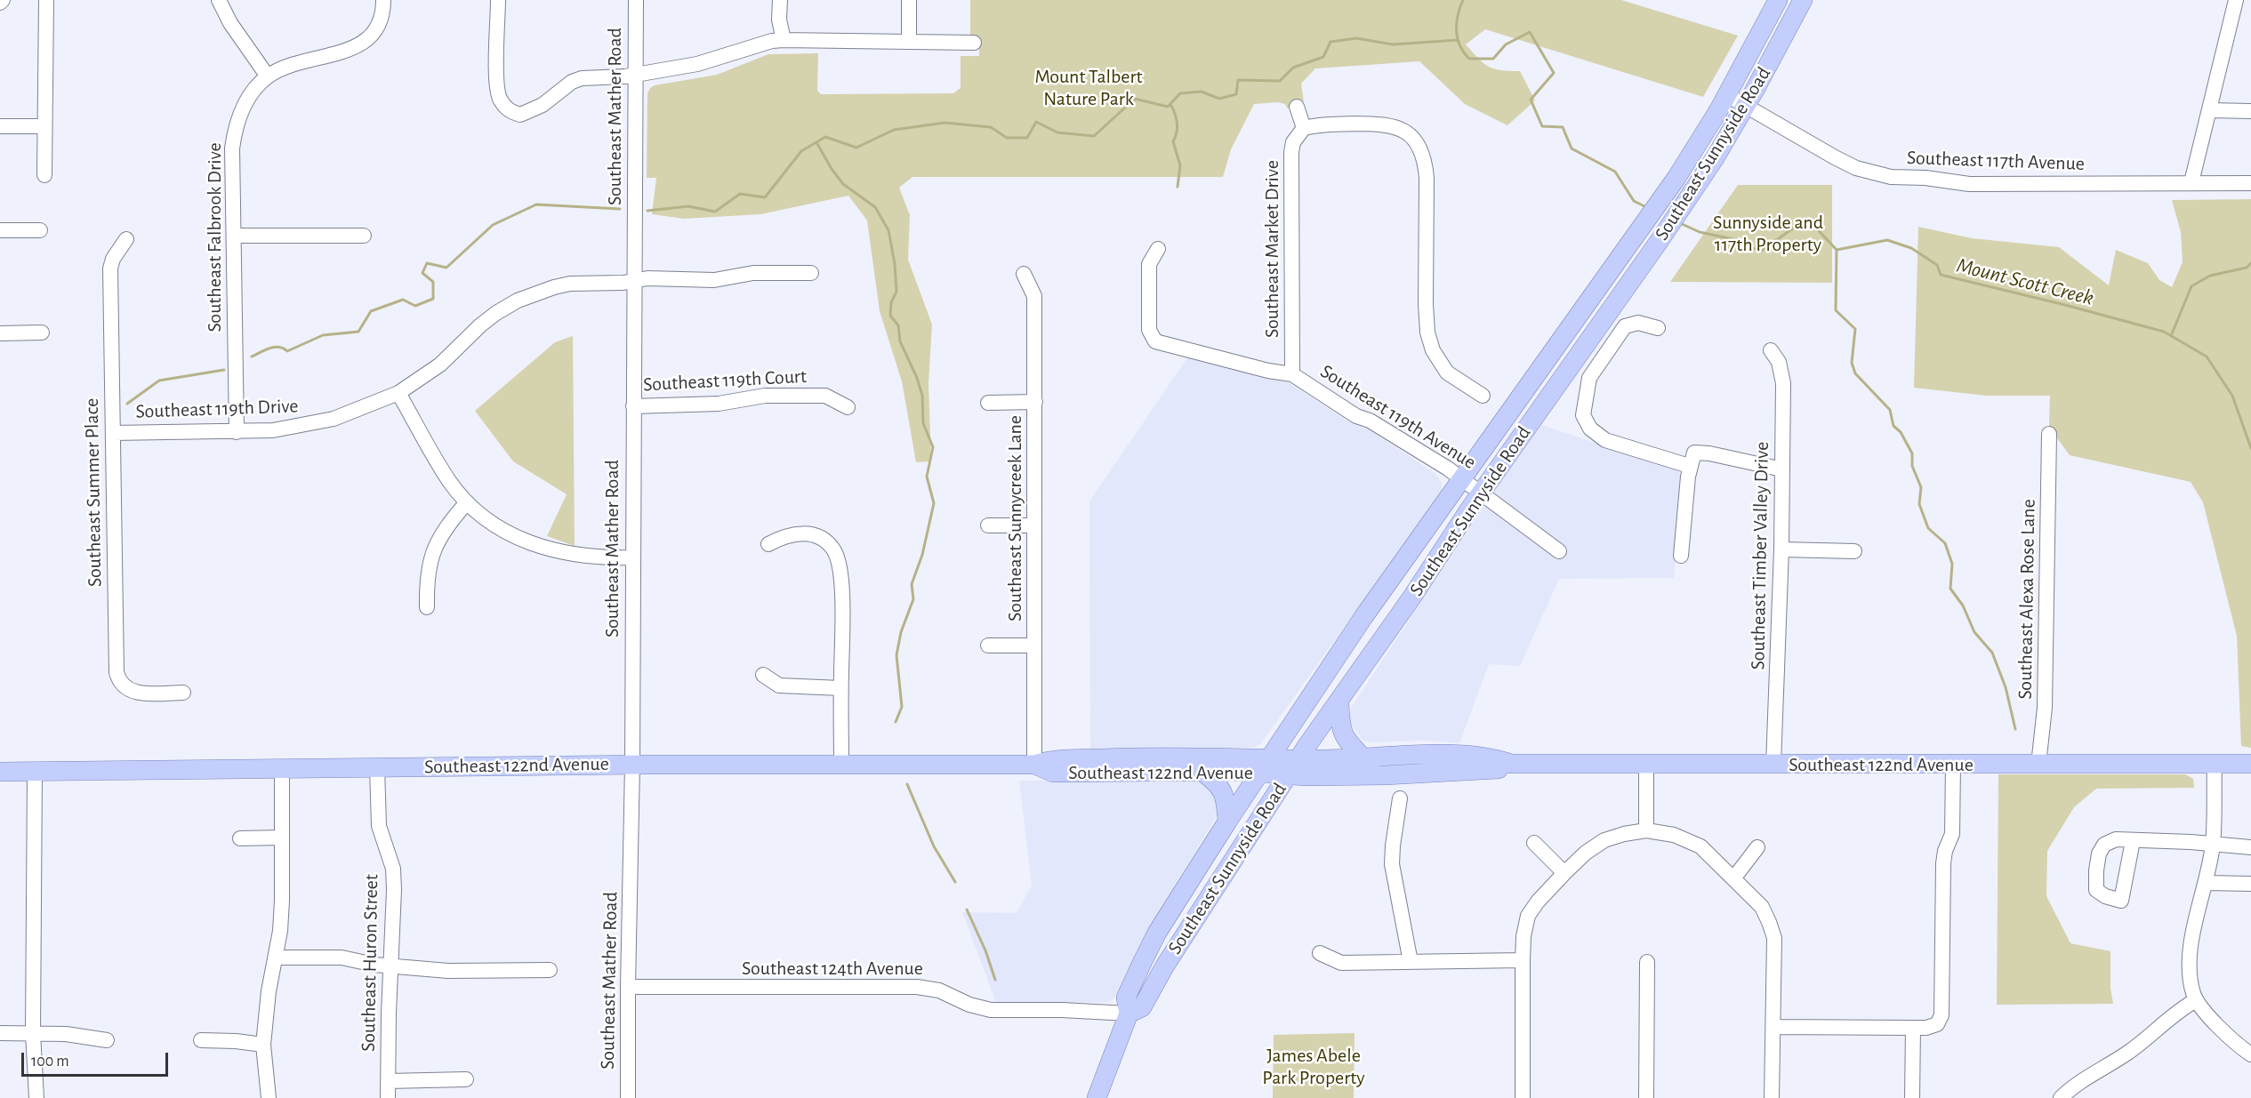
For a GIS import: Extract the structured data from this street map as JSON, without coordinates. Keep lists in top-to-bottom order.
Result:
{
  "streets": {
    "main road": ["Southeast Sunnyside Road", "Southeast 122nd Avenue"],
    "street": [
      "Southeast Mather Road",
      "Southeast 117th Avenue",
      "Southeast Falbrook Drive",
      "Southeast Market Drive",
      "Southeast 119th Court",
      "Southeast 119th Drive",
      "Southeast 119th Avenue",
      "Southeast Summer Place",
      "Southeast Sunnycreek Lane",
      "Southeast Timber Valley Drive",
      "Southeast Alexa Rose Lane",
      "Southeast Huron Street",
      "Southeast 124th Avenue"
    ]
  },
  "crossings": [
    ["Southeast Mather Road", "Southeast 119th Court"],
    ["Southeast Mather Road", "Southeast 119th Drive"],
    ["Southeast Mather Road", "Southeast 122nd Avenue"],
    ["Southeast Mather Road", "Southeast 124th Avenue"],
    ["Southeast Sunnyside Road", "Southeast 117th Avenue"],
    ["Southeast Sunnyside Road", "Southeast 119th Avenue"],
    ["Southeast Sunnyside Road", "Southeast 122nd Avenue"],
    ["Southeast Sunnyside Road", "Southeast 124th Avenue"],
    ["Southeast Falbrook Drive", "Southeast 119th Drive"],
    ["Southeast Market Drive", "Southeast 119th Avenue"],
    ["Southeast 119th Drive", "Southeast Summer Place"],
    ["Southeast Sunnycreek Lane", "Southeast 122nd Avenue"],
    ["Southeast Timber Valley Drive", "Southeast 122nd Avenue"],
    ["Southeast Alexa Rose Lane", "Southeast 122nd Avenue"],
    ["Southeast 122nd Avenue", "Southeast Huron Street"]
  ],
  "water": ["Mount Scott Creek"],
  "parks": ["Mount Talbert Nature Park", "Sunnyside and 117th Property", "James Abele Park Property"],
  "scale_bar": "100 m"
}
